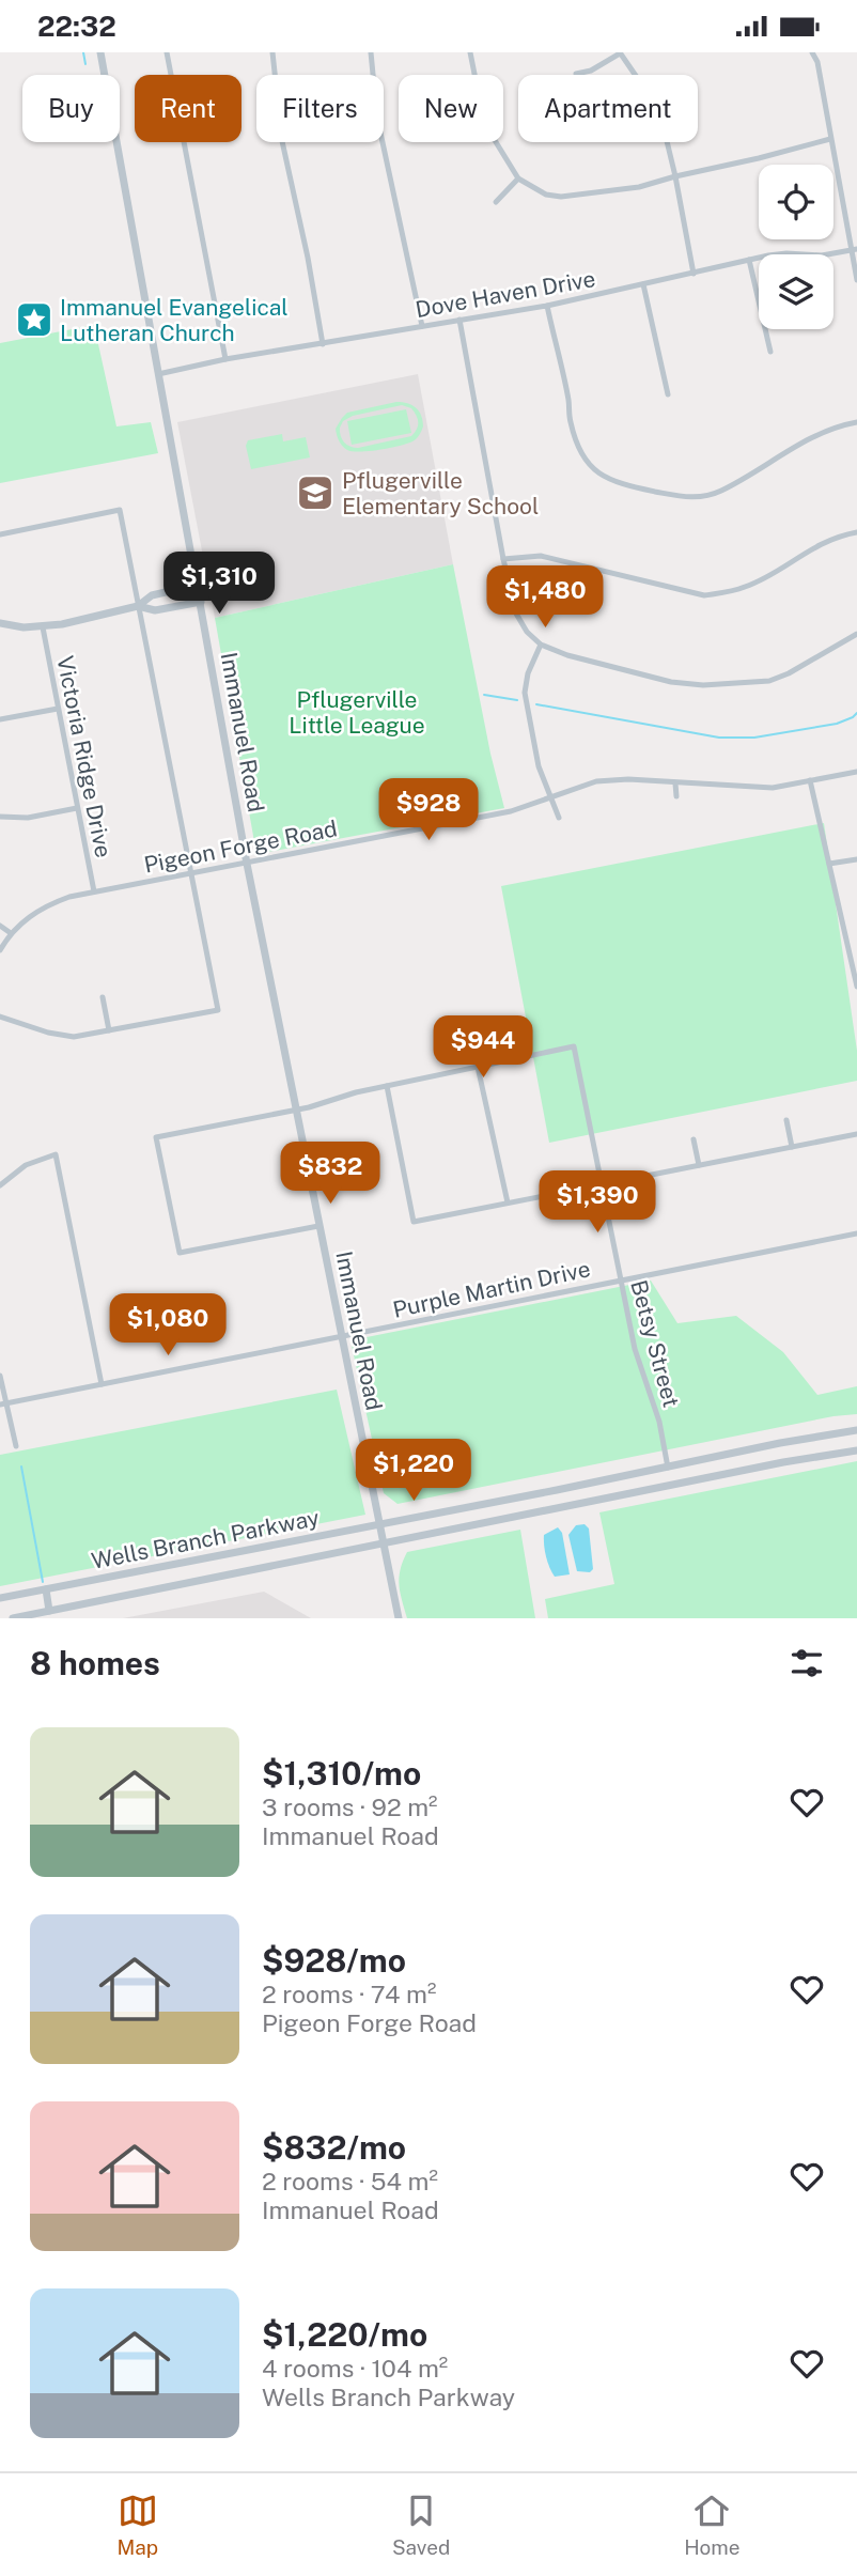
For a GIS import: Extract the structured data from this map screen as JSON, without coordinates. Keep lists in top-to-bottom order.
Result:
{
  "streets": {
    "street": [
      "Dove Haven Drive",
      "Immanuel Road",
      "Victoria Ridge Drive",
      "Pigeon Forge Road",
      "Purple Martin Drive",
      "Betsy Street",
      "Wells Branch Parkway"
    ]
  },
  "crossings": [
    ["Dove Haven Drive", "Immanuel Road"],
    ["Immanuel Road", "Pigeon Forge Road"],
    ["Immanuel Road", "Purple Martin Drive"],
    ["Immanuel Road", "Wells Branch Parkway"],
    ["Victoria Ridge Drive", "Pigeon Forge Road"],
    ["Purple Martin Drive", "Betsy Street"],
    ["Betsy Street", "Wells Branch Parkway"]
  ],
  "parks": ["Pflugerville Little League"],
  "places": {
    "place": ["Immanuel Evangelical Lutheran Church"],
    "school or university": ["Pflugerville Elementary School"]
  },
  "page": {
    "status": "22:32",
    "chip": [
      "Buy",
      "Rent",
      "Filters",
      "New",
      "Apartment"
    ],
    "price": [
      "$1,310",
      "$1,480",
      "$928",
      "$944",
      "$832",
      "$1,390",
      "$1,080",
      "$1,220"
    ],
    "heading": "8 homes",
    "list": [
      {
        "name": "$1,310/mo",
        "note": "3 rooms · 92 m² · Immanuel Road"
      },
      {
        "name": "$928/mo",
        "note": "2 rooms · 74 m² · Pigeon Forge Road"
      },
      {
        "name": "$832/mo",
        "note": "2 rooms · 54 m² · Immanuel Road"
      },
      {
        "name": "$1,220/mo",
        "note": "4 rooms · 104 m² · Wells Branch Parkway"
      }
    ],
    "tabs": ["Map", "Saved", "Home"]
  }
}
